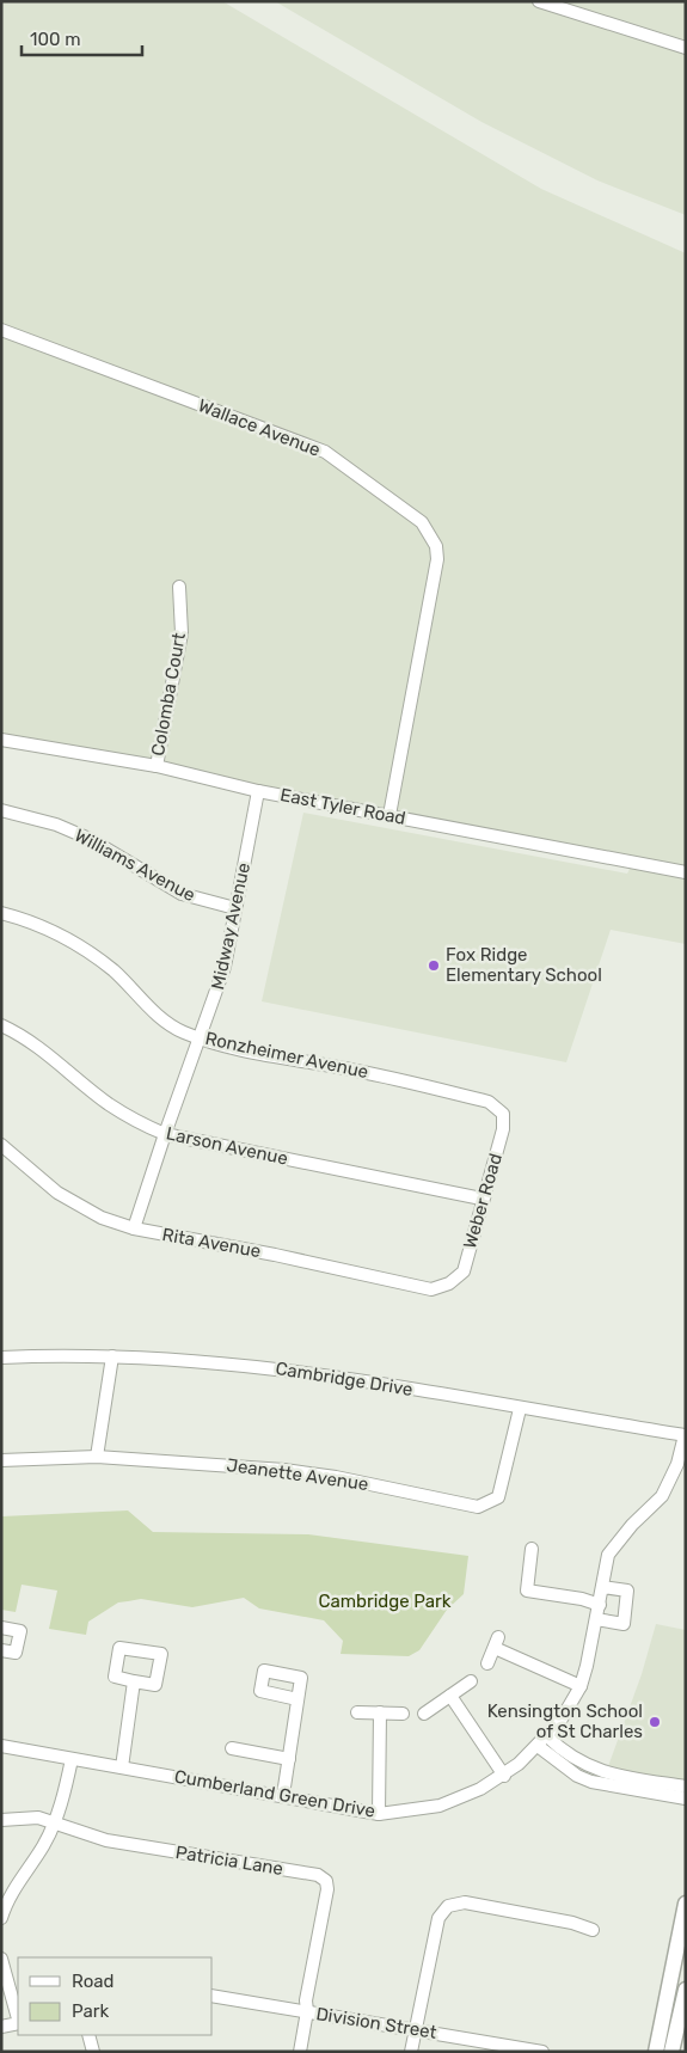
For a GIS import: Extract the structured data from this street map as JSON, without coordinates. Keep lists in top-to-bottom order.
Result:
{
  "streets": {
    "street": [
      "Wallace Avenue",
      "Colomba Court",
      "East Tyler Road",
      "Williams Avenue",
      "Midway Avenue",
      "Ronzheimer Avenue",
      "Larson Avenue",
      "Weber Road",
      "Rita Avenue",
      "Cambridge Drive",
      "Jeanette Avenue",
      "Cumberland Green Drive",
      "Patricia Lane",
      "Division Street"
    ]
  },
  "crossings": [
    ["Wallace Avenue", "East Tyler Road"],
    ["Colomba Court", "East Tyler Road"],
    ["East Tyler Road", "Midway Avenue"],
    ["Williams Avenue", "Midway Avenue"],
    ["Midway Avenue", "Ronzheimer Avenue"],
    ["Midway Avenue", "Larson Avenue"],
    ["Midway Avenue", "Rita Avenue"],
    ["Ronzheimer Avenue", "Weber Road"],
    ["Larson Avenue", "Weber Road"],
    ["Weber Road", "Rita Avenue"],
    ["Cambridge Drive", "Jeanette Avenue"],
    ["Cambridge Drive", "Cumberland Green Drive"],
    ["Patricia Lane", "Division Street"]
  ],
  "parks": ["Cambridge Park"],
  "places": ["Fox Ridge Elementary School", "Kensington School of St Charles"],
  "legend": ["Road", "Park"],
  "scale_bar": "100 m"
}
